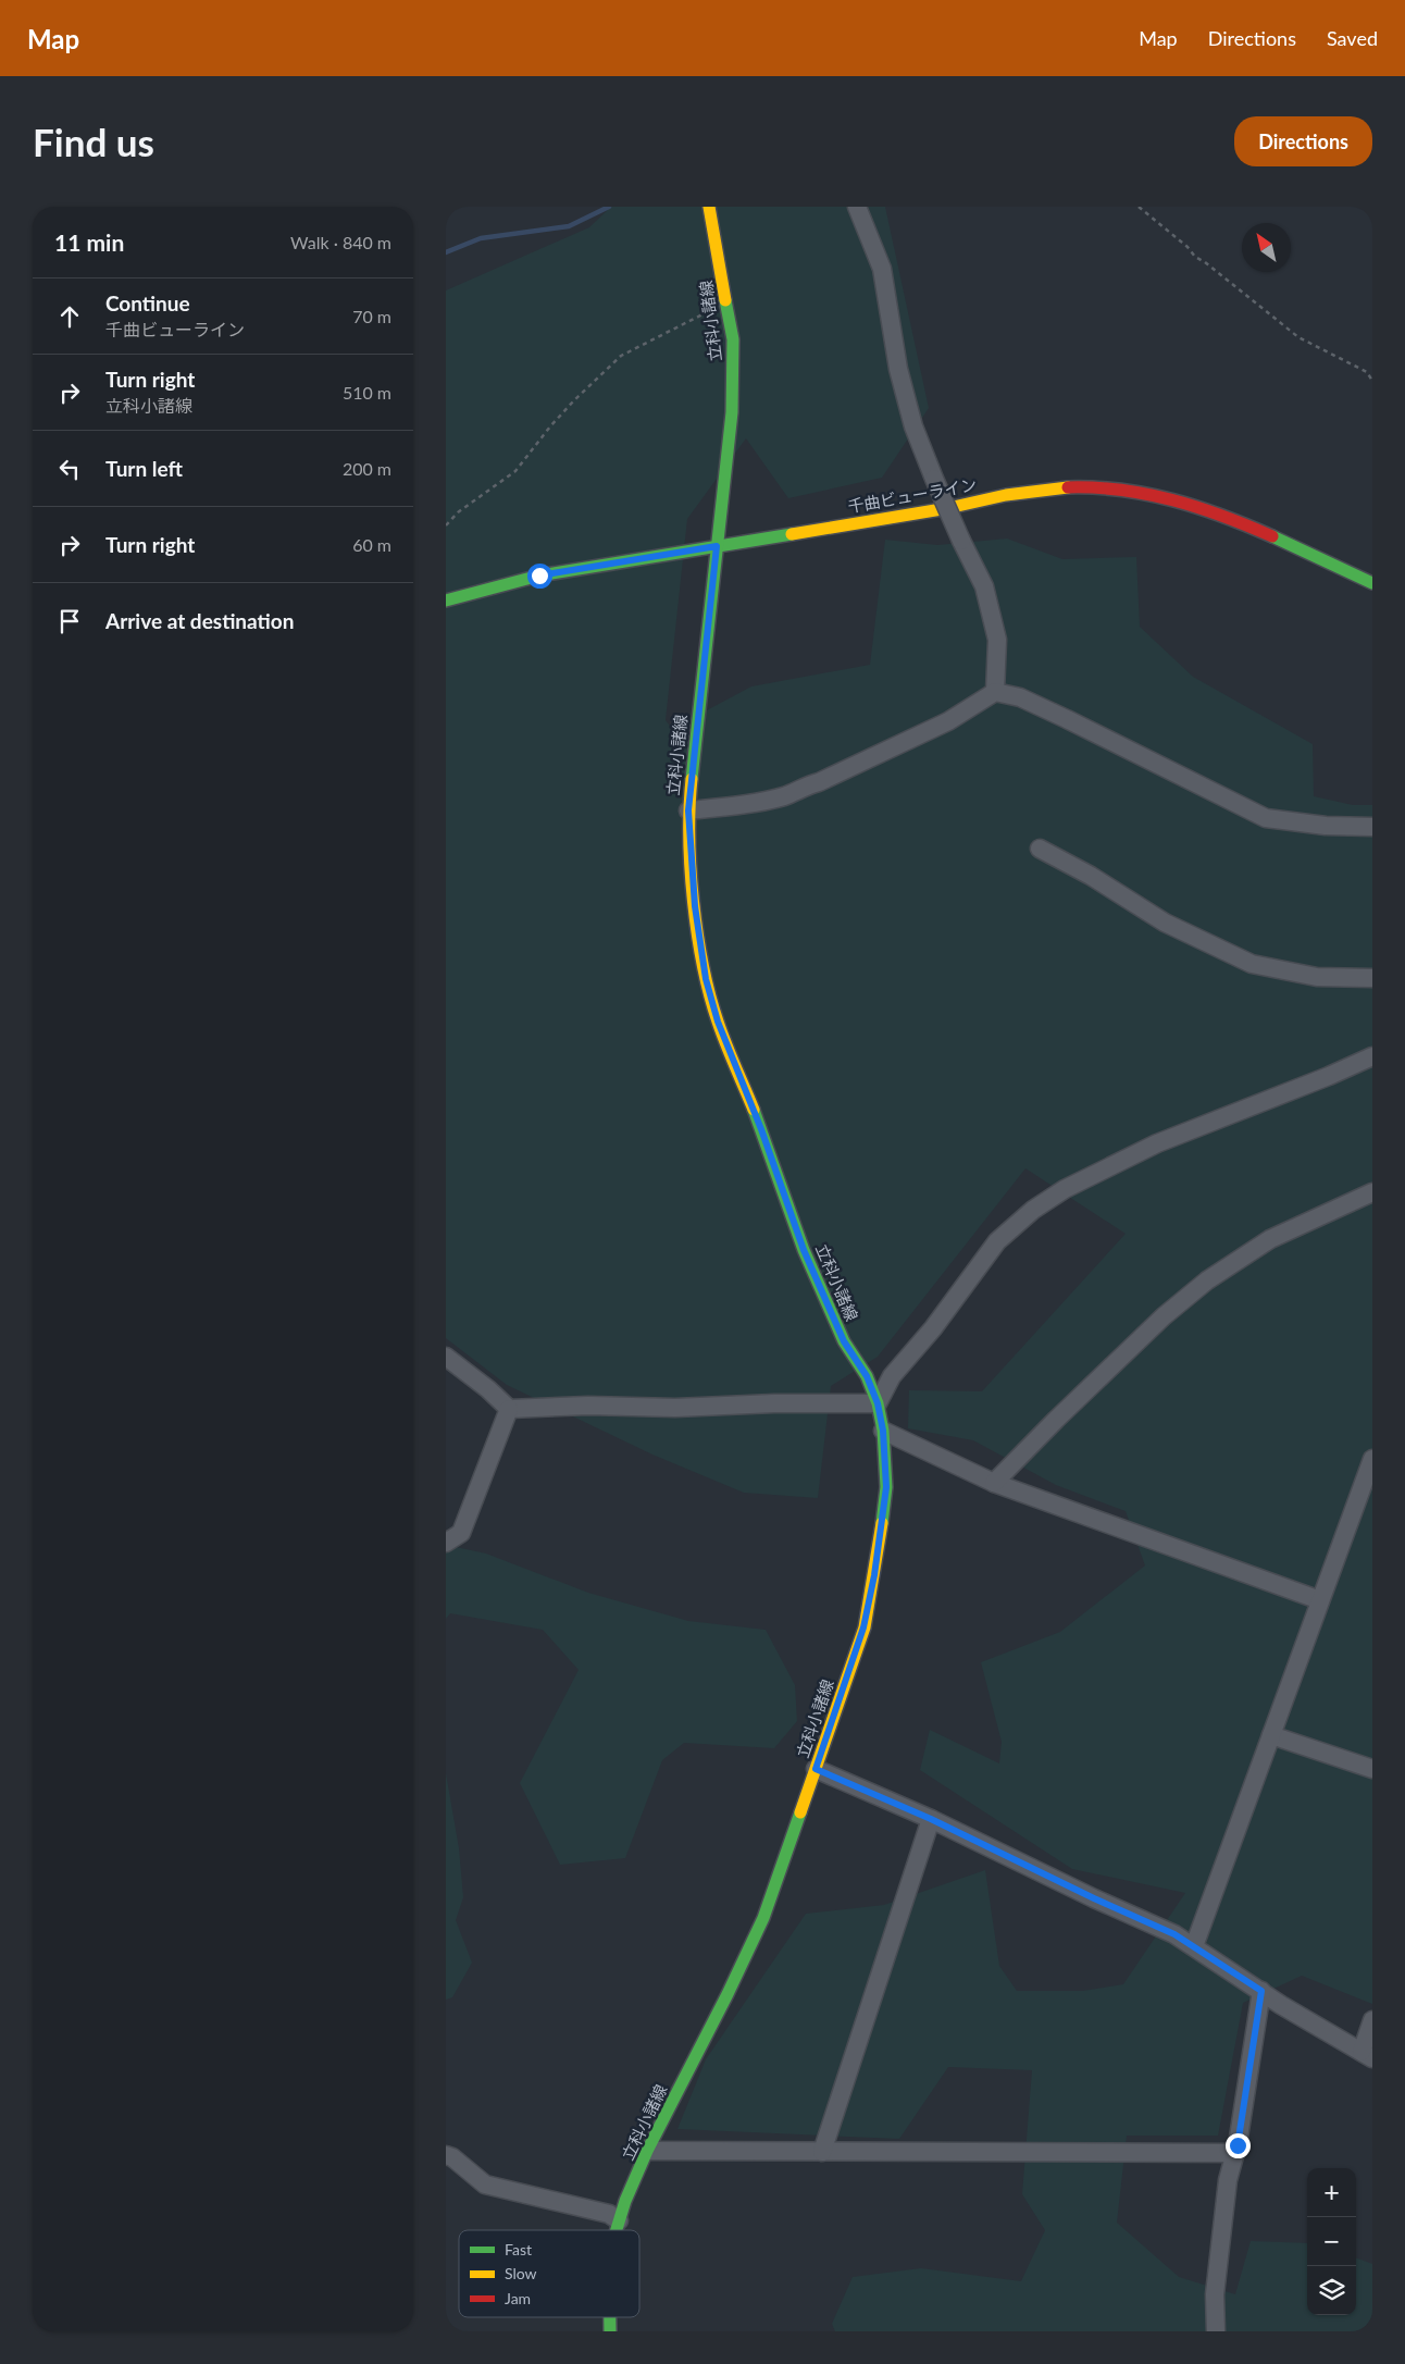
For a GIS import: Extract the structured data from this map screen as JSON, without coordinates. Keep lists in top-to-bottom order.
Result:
{
  "streets": {
    "main road": ["立科小諸線", "千曲ビューライン"]
  },
  "crossings": [
    ["立科小諸線", "千曲ビューライン"]
  ],
  "legend": ["Fast", "Slow", "Jam"],
  "north": "top left",
  "page": {
    "header": "Map",
    "nav": ["Map", "Directions", "Saved"],
    "buttons": "Directions",
    "title": "Find us",
    "heading": ["11 min", "Walk · 840 m"],
    "list": [
      ["Continue", "千曲ビューライン", "70 m"],
      ["Turn right", "立科小諸線", "510 m"],
      ["Turn left", "200 m"],
      ["Turn right", "60 m"],
      "Arrive at destination"
    ],
    "map_buttons": ["+", "−"]
  }
}
